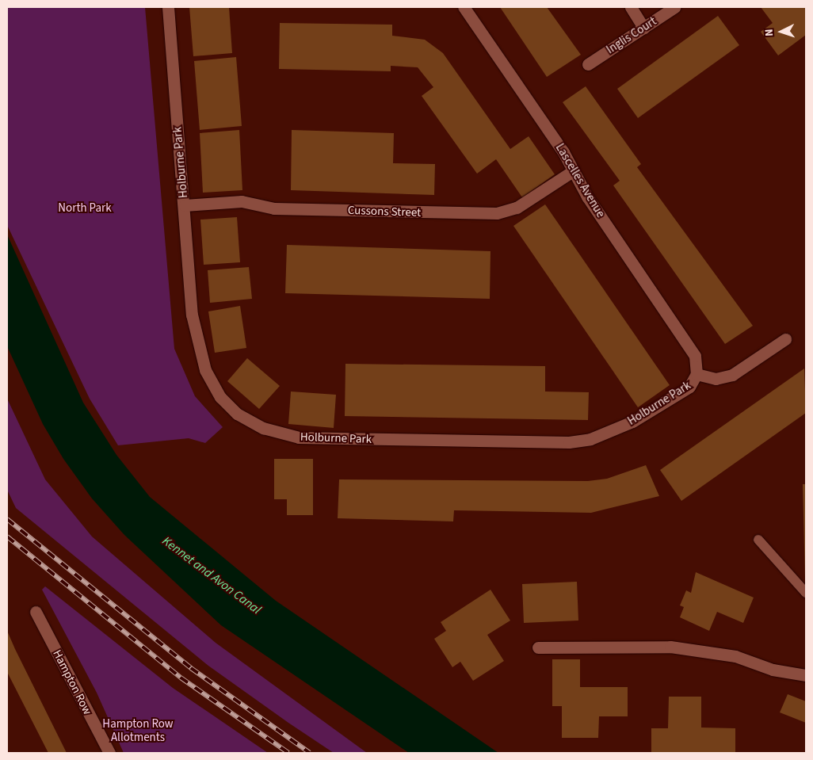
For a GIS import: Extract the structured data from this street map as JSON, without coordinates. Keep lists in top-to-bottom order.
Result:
{
  "streets": {
    "street": [
      "Inglis Court",
      "Holburne Park",
      "Lascelles Avenue",
      "Cussons Street",
      "Hampton Row"
    ]
  },
  "crossings": [
    ["Holburne Park", "Lascelles Avenue"],
    ["Holburne Park", "Cussons Street"],
    ["Lascelles Avenue", "Cussons Street"]
  ],
  "water": ["Kennet and Avon Canal"],
  "parks": ["North Park", "Hampton Row Allotments"],
  "north": "left"
}
